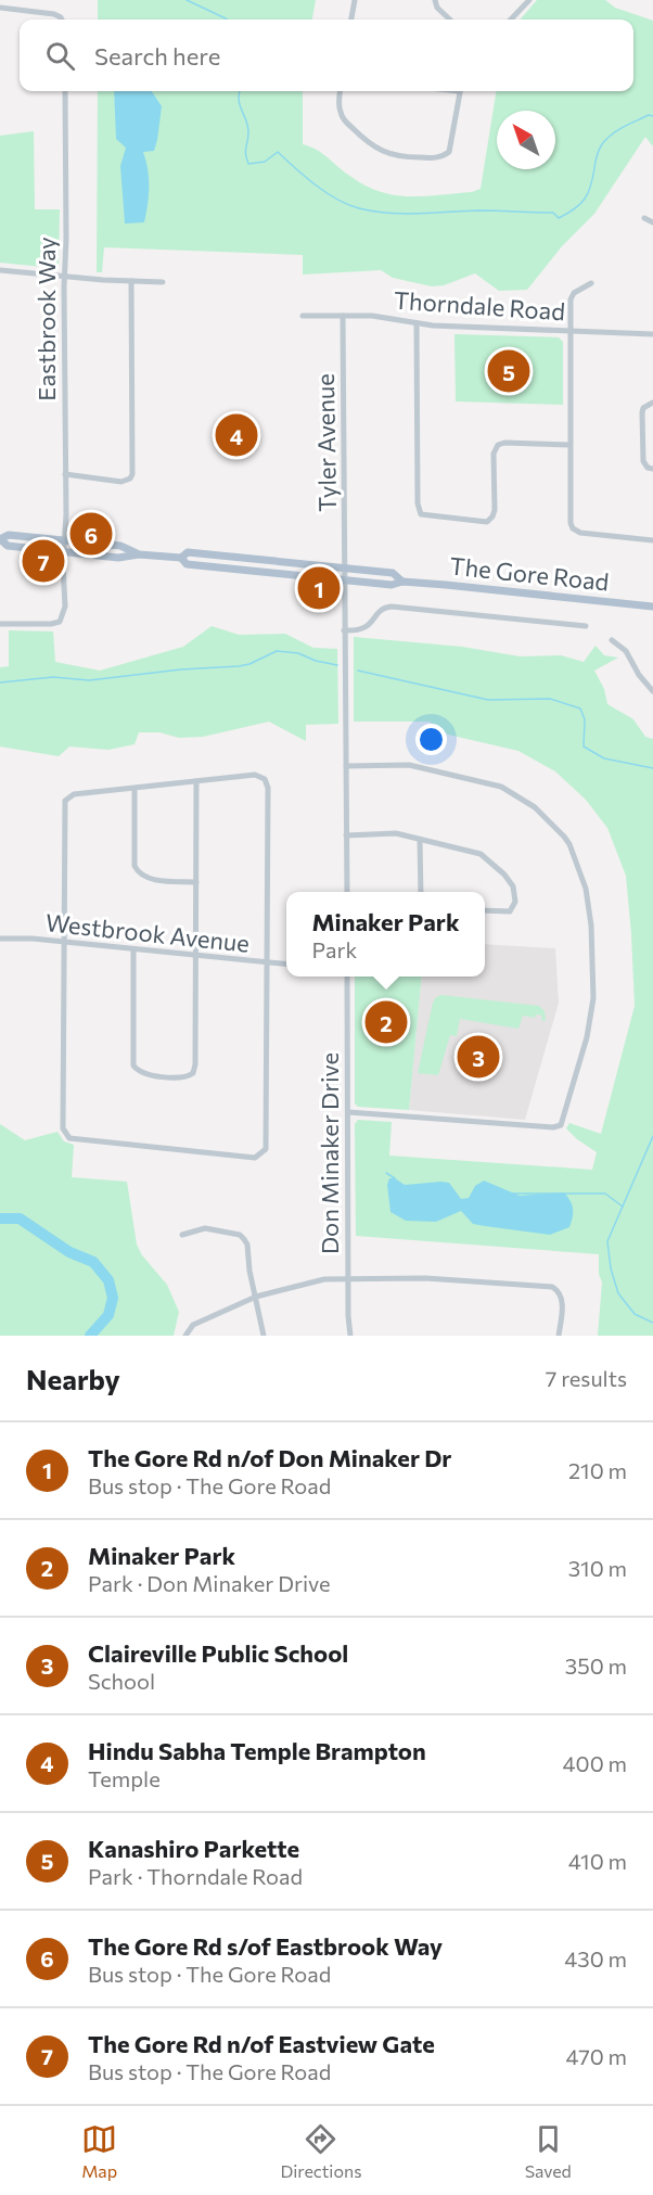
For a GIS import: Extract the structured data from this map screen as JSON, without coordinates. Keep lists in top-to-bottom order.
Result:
{
  "streets": {
    "main road": ["The Gore Road"],
    "street": [
      "Thorndale Road",
      "Eastbrook Way",
      "Tyler Avenue",
      "Westbrook Avenue",
      "Don Minaker Drive"
    ]
  },
  "crossings": [
    ["Thorndale Road", "Tyler Avenue"],
    ["Eastbrook Way", "The Gore Road"],
    ["Tyler Avenue", "The Gore Road"]
  ],
  "north": "top left",
  "page": {
    "search": "Search here",
    "pins": [
      "5",
      "4",
      "6",
      "7",
      "1",
      "2",
      "3"
    ],
    "popup": ["Minaker Park", "Park"],
    "heading": ["Nearby", "7 results"],
    "list": [
      {
        "mark": "1",
        "name": "The Gore Rd n/of Don Minaker Dr",
        "note": "Bus stop · The Gore Road",
        "value": "210 m"
      },
      {
        "mark": "2",
        "name": "Minaker Park",
        "note": "Park · Don Minaker Drive",
        "value": "310 m"
      },
      {
        "mark": "3",
        "name": "Claireville Public School",
        "note": "School",
        "value": "350 m"
      },
      {
        "mark": "4",
        "name": "Hindu Sabha Temple Brampton",
        "note": "Temple",
        "value": "400 m"
      },
      {
        "mark": "5",
        "name": "Kanashiro Parkette",
        "note": "Park · Thorndale Road",
        "value": "410 m"
      },
      {
        "mark": "6",
        "name": "The Gore Rd s/of Eastbrook Way",
        "note": "Bus stop · The Gore Road",
        "value": "430 m"
      },
      {
        "mark": "7",
        "name": "The Gore Rd n/of Eastview Gate",
        "note": "Bus stop · The Gore Road",
        "value": "470 m"
      }
    ],
    "nav": ["Map", "Directions", "Saved"]
  }
}
